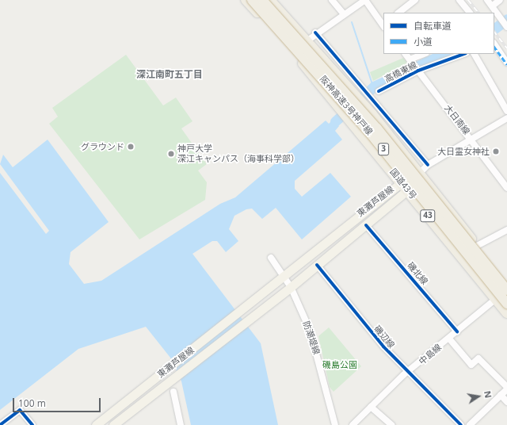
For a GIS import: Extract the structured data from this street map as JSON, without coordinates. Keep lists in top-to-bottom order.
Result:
{
  "streets": {
    "highway": [
      "阪神高速3号神戸線",
      "3",
      "国道43号",
      "43"
    ],
    "main road": ["東灘芦屋線"],
    "street": [
      "高橋東線",
      "大日南線",
      "磯北線",
      "磯辺線",
      "防潮堤線",
      "中島線"
    ]
  },
  "crossings": [
    ["高橋東線", "大日南線"],
    ["国道43号", "東灘芦屋線"],
    ["国道43号", "中島線"],
    ["東灘芦屋線", "43"],
    ["東灘芦屋線", "磯北線"],
    ["東灘芦屋線", "磯辺線"],
    ["東灘芦屋線", "防潮堤線"],
    ["磯北線", "中島線"],
    ["磯辺線", "中島線"]
  ],
  "districts": ["深江南町五丁目"],
  "parks": ["磯島公園"],
  "places": ["グラウンド", "大日霊女神社", "神戸大学 深江キャンパス（海事科学部）"],
  "legend": ["自転車道", "小道"],
  "scale_bar": "100 m",
  "north": "right"
}
